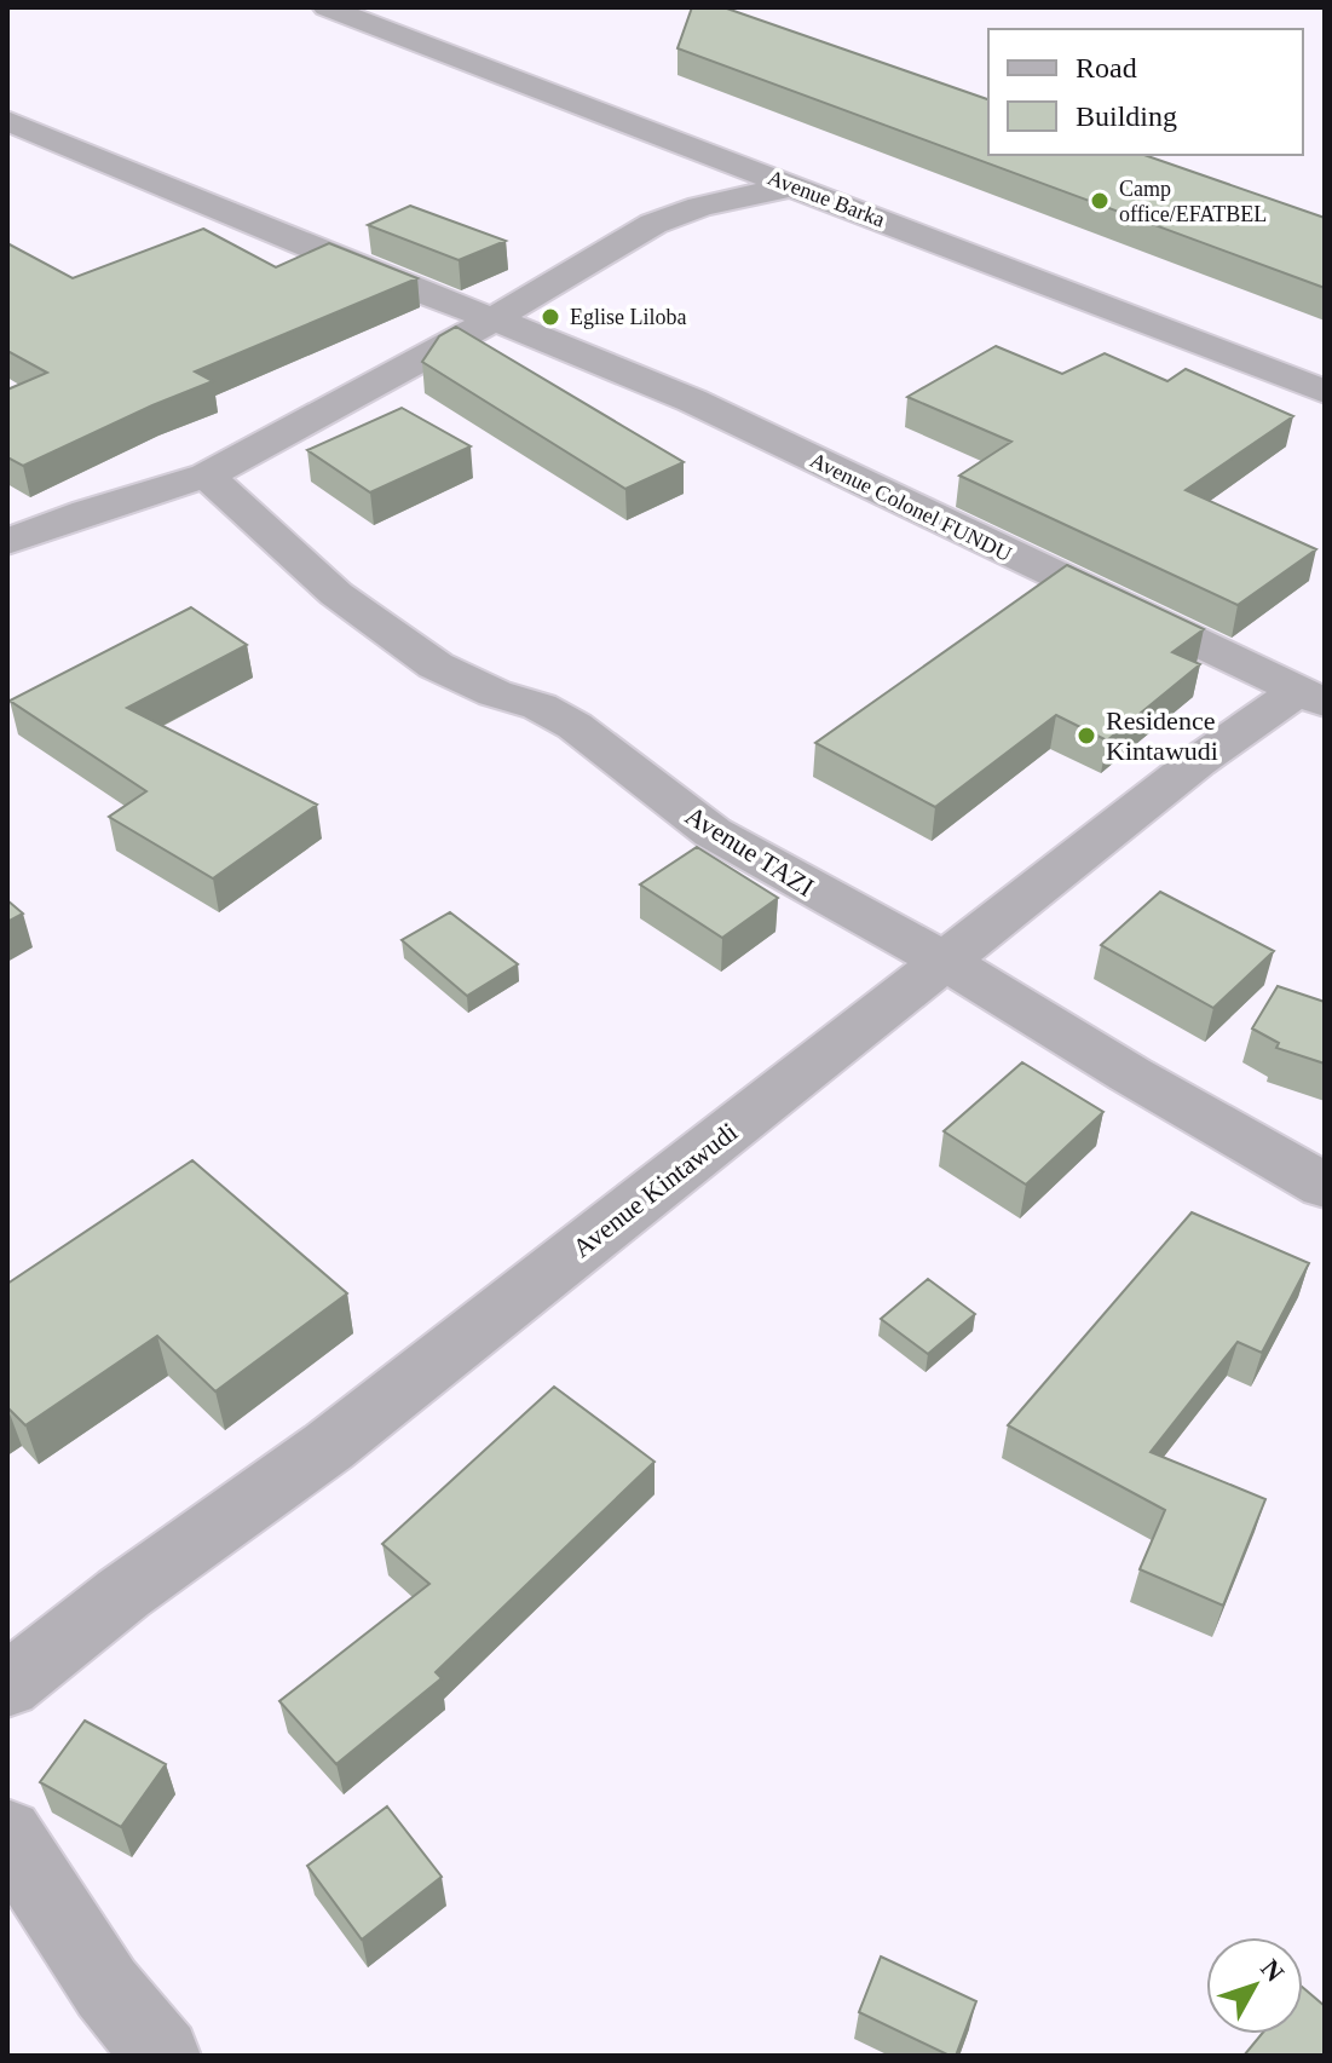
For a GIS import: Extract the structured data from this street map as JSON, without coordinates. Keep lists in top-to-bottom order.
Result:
{
  "streets": {
    "street": [
      "Avenue Barka",
      "Avenue Colonel FUNDU",
      "Avenue TAZI",
      "Avenue Kintawudi"
    ]
  },
  "crossings": [
    ["Avenue Colonel FUNDU", "Avenue Kintawudi"],
    ["Avenue TAZI", "Avenue Kintawudi"]
  ],
  "places": ["Camp office/EFATBEL", "Eglise Liloba", "Residence Kintawudi"],
  "legend": ["Road", "Building"],
  "north": "top right"
}
